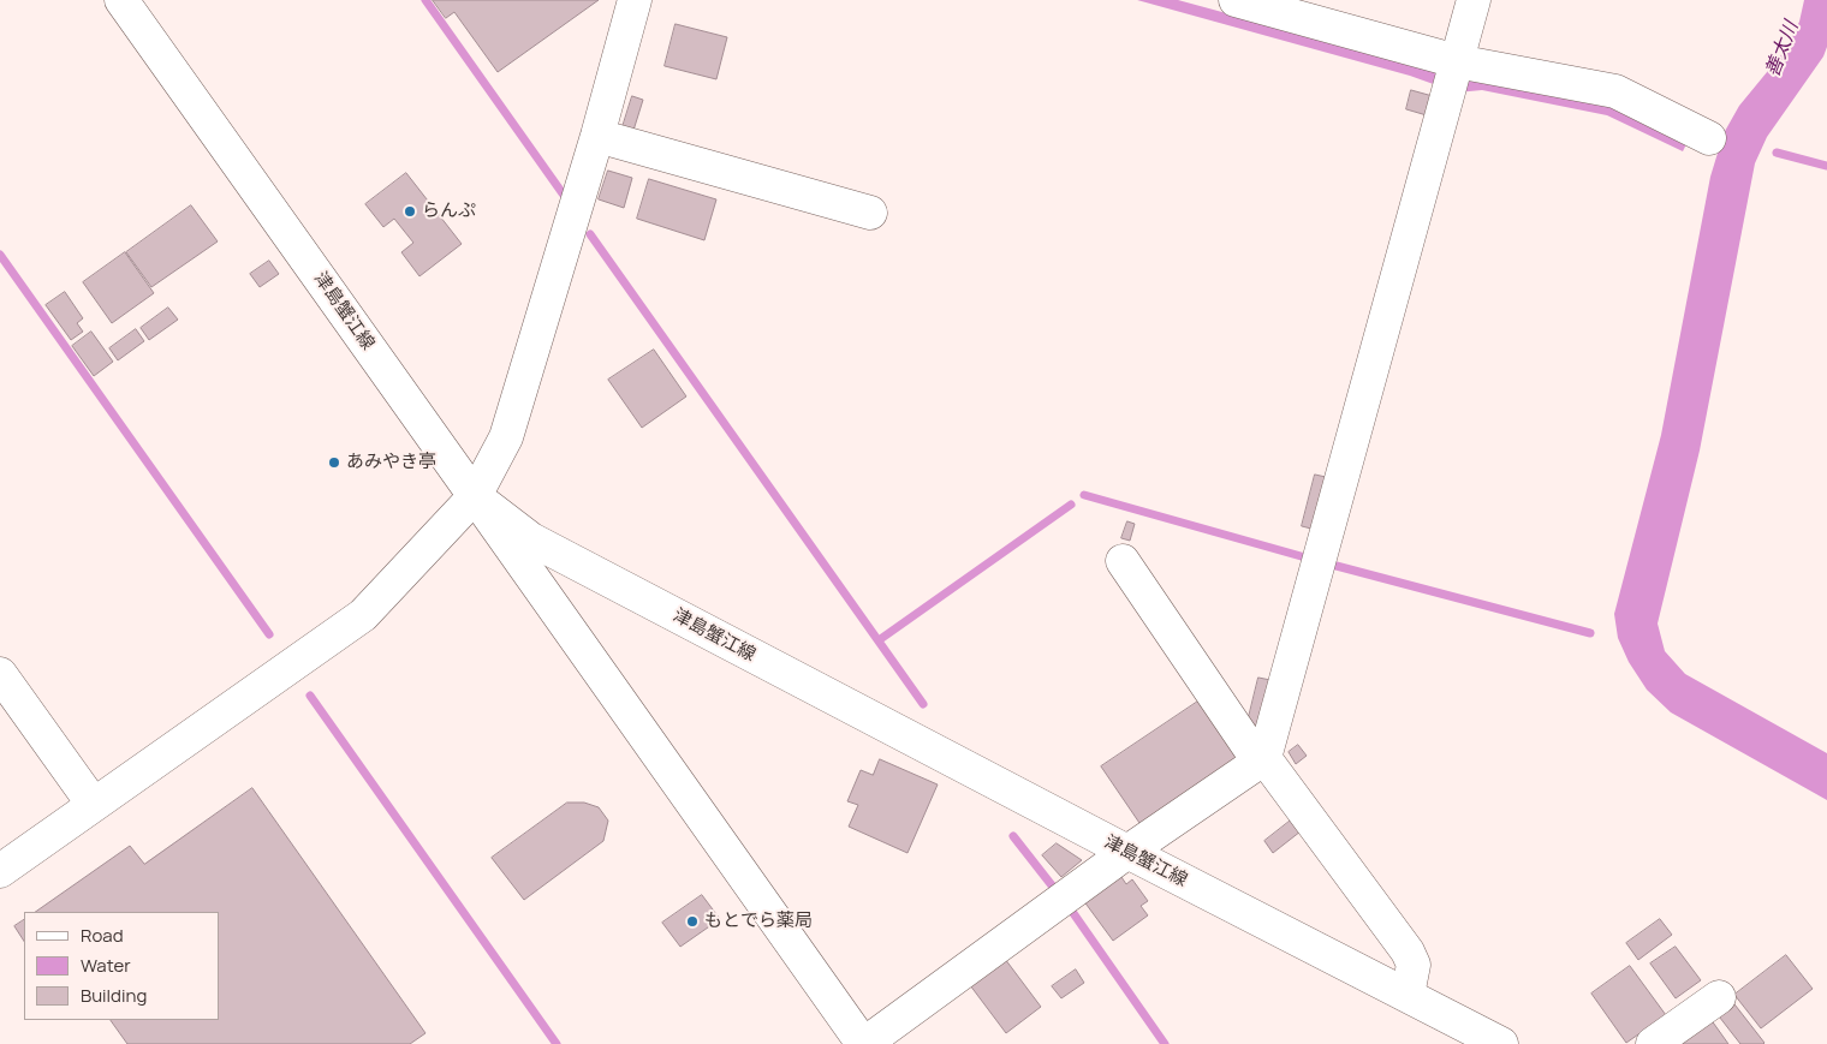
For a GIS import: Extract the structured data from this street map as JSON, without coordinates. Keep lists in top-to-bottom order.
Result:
{
  "streets": {
    "street": ["津島蟹江線"]
  },
  "water": ["善太川"],
  "places": ["らんぷ", "あみやき亭", "もとでら薬局"],
  "legend": ["Road", "Water", "Building"]
}
